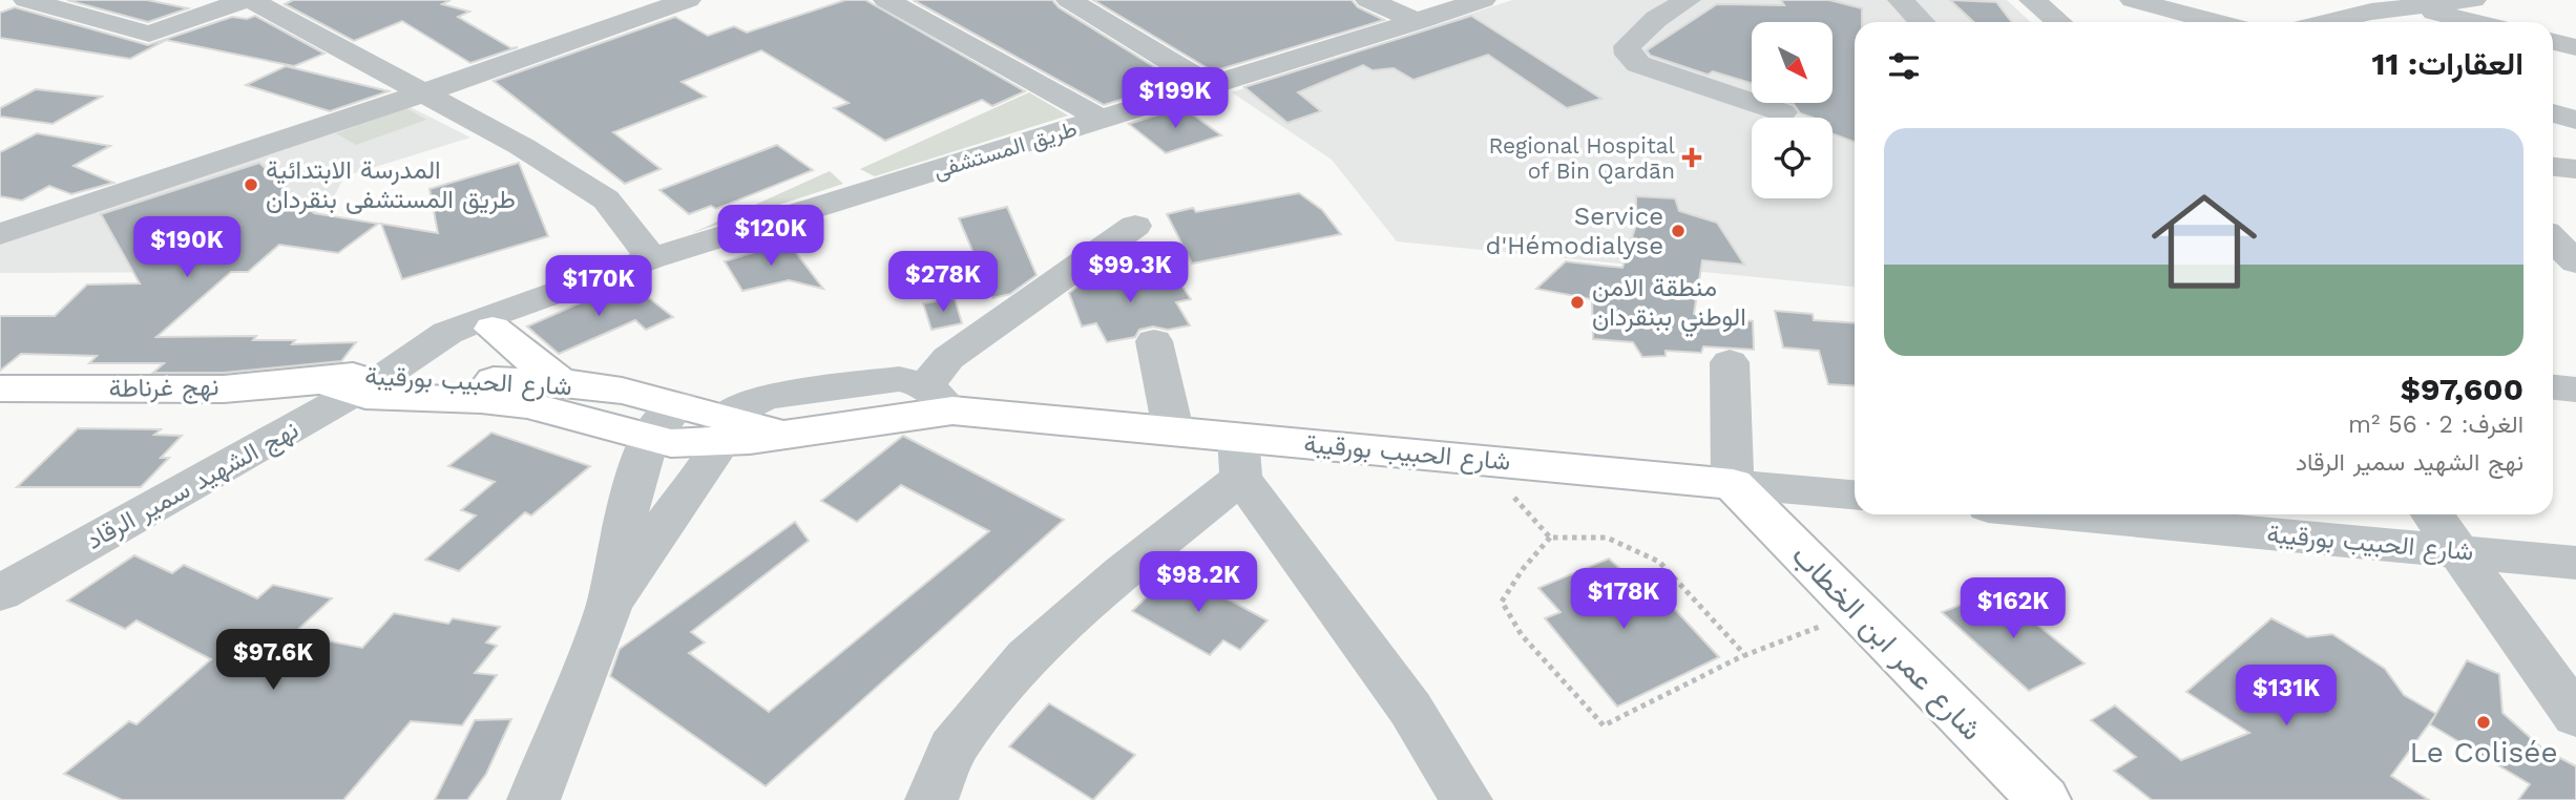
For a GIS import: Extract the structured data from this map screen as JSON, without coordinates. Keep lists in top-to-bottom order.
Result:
{
  "streets": {
    "main road": ["شارع الحبيب بورقيبة", "نهج غرناطة", "شارع عمر ابن الخطاب"],
    "street": ["طريق المستشفى", "نهج الشهيد سمير الرقاد"]
  },
  "crossings": [
    ["طريق المستشفى", "شارع الحبيب بورقيبة"],
    ["طريق المستشفى", "نهج غرناطة"],
    ["طريق المستشفى", "نهج الشهيد سمير الرقاد"],
    ["شارع الحبيب بورقيبة", "نهج غرناطة"],
    ["شارع الحبيب بورقيبة", "نهج الشهيد سمير الرقاد"],
    ["شارع الحبيب بورقيبة", "شارع عمر ابن الخطاب"],
    ["نهج غرناطة", "نهج الشهيد سمير الرقاد"]
  ],
  "places": {
    "health": ["Regional Hospital of Bin Qardān"],
    "other": [
      "المدرسة الابتدائية طريق المستشفى بنقردان",
      "Service d'Hémodialyse",
      "منطقة الامن الوطني ببنقردان",
      "Le Colisée"
    ]
  },
  "north": "bottom right",
  "page": {
    "heading": "العقارات: 11",
    "price": [
      "$199K",
      "$120K",
      "$190K",
      "$99.3K",
      "$278K",
      "$170K",
      "$98.2K",
      "$178K",
      "$162K",
      "$97.6K",
      "$131K"
    ],
    "list": [
      {
        "name": "$97,600",
        "note": "الغرف: 2 · 56 m² · نهج الشهيد سمير الرقاد"
      }
    ]
  }
}
